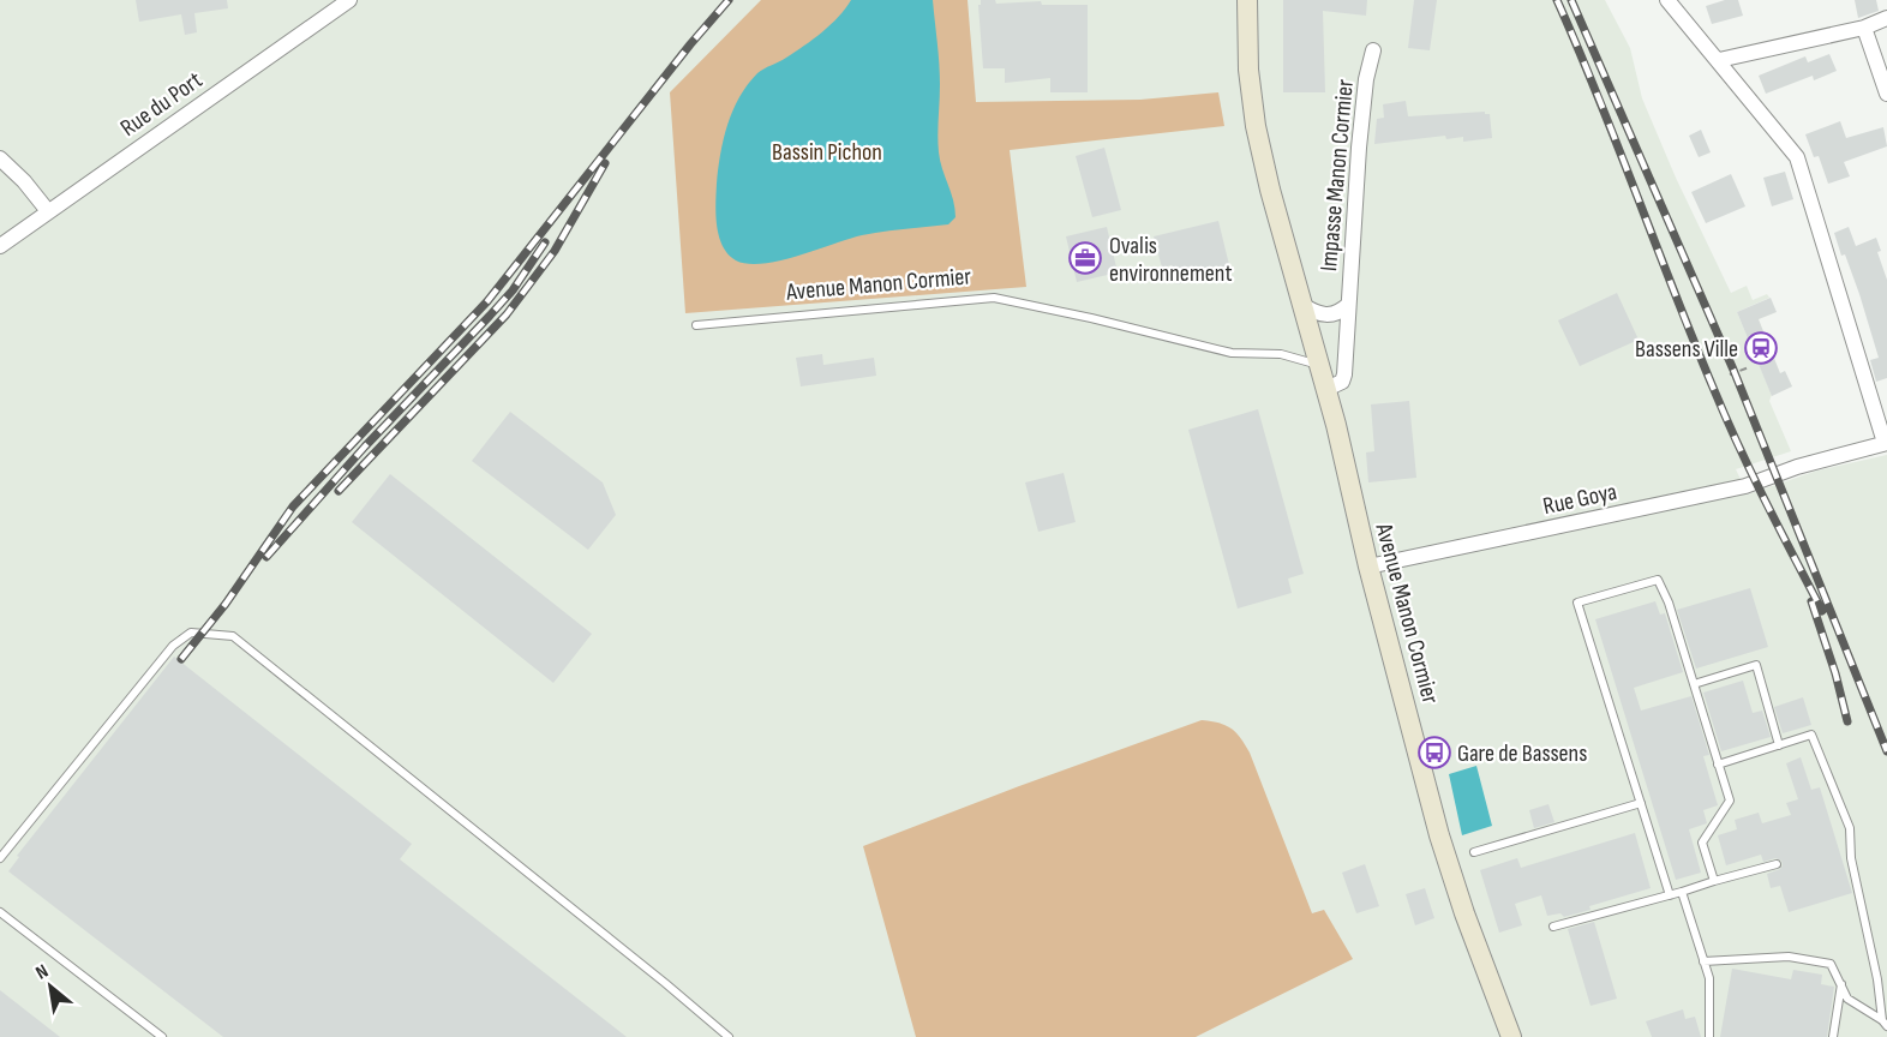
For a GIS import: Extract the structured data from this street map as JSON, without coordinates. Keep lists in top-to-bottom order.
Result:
{
  "streets": {
    "street": [
      "Rue du Port",
      "Impasse Manon Cormier",
      "Avenue Manon Cormier",
      "Rue Goya"
    ]
  },
  "crossings": [
    ["Impasse Manon Cormier", "Avenue Manon Cormier"],
    ["Avenue Manon Cormier", "Rue Goya"]
  ],
  "parks": ["Bassin Pichon"],
  "places": {
    "office": ["Ovalis environnement"],
    "station": ["Bassens Ville"],
    "bus stop": ["Gare de Bassens"]
  },
  "north": "top left"
}
